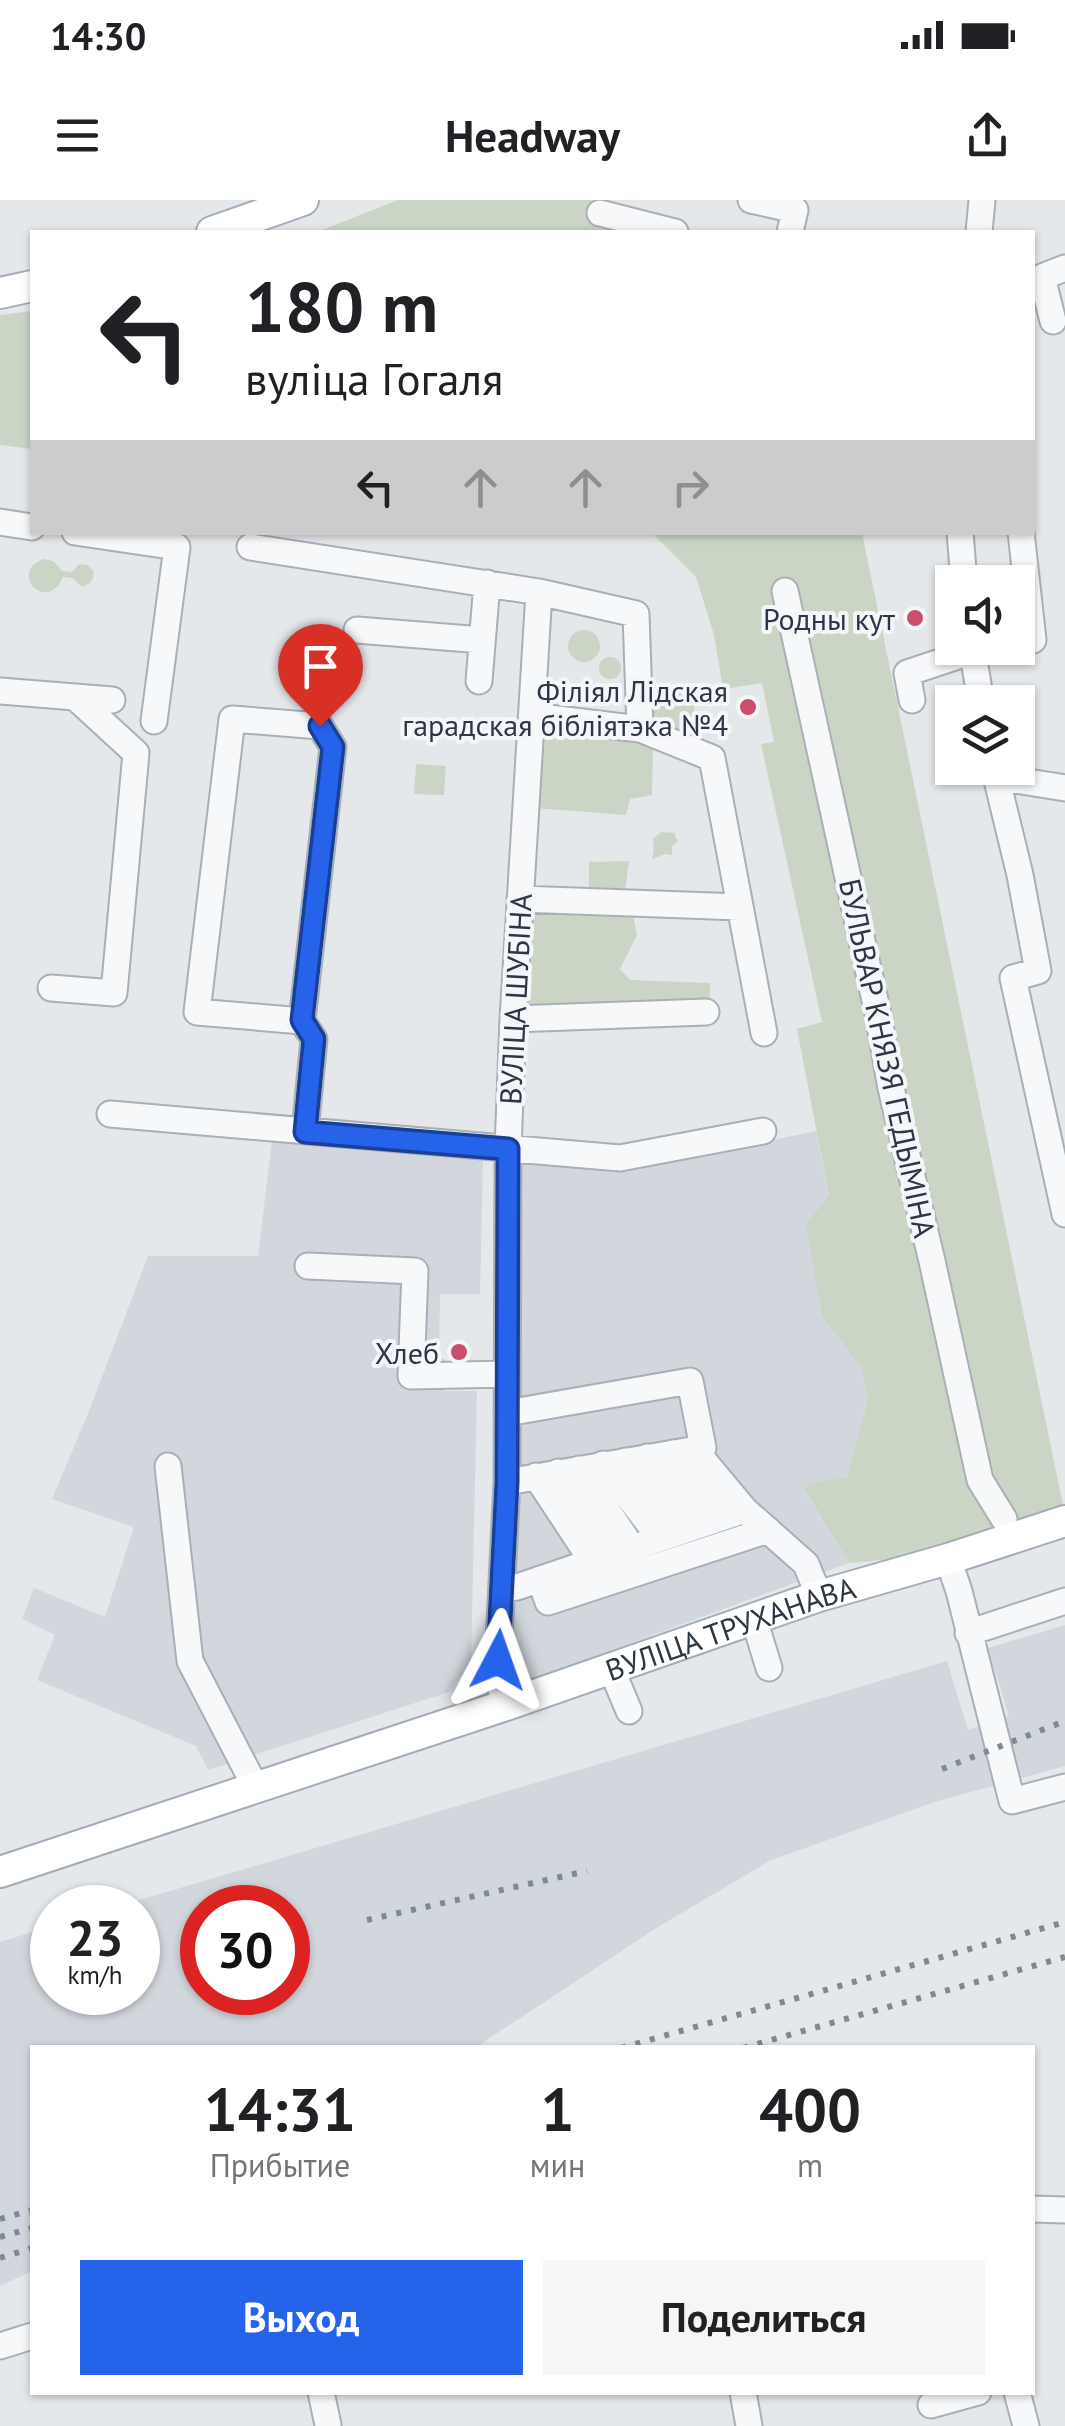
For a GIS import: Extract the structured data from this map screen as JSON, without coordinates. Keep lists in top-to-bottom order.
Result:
{
  "streets": {
    "main road": ["ВУЛІЦА ТРУХАНАВА"],
    "street": ["ВУЛІЦА ШУБІНА", "БУЛЬВАР КНЯЗЯ ГЕДЫМІНА"]
  },
  "crossings": [
    ["ВУЛІЦА ШУБІНА", "ВУЛІЦА ТРУХАНАВА"]
  ],
  "places": ["Родны кут", "Філіял Лідская гарадская бібліятэка №4", "Хлеб"],
  "page": {
    "status": "14:30",
    "header": "Headway",
    "turn": ["180 m", "вуліца Гогаля"],
    "speed": "23 km/h",
    "limit": "30",
    "eta": [
      "14:31",
      "Прибытие",
      "1",
      "мин",
      "400",
      "m"
    ],
    "buttons": ["Выход", "Поделиться"]
  }
}
